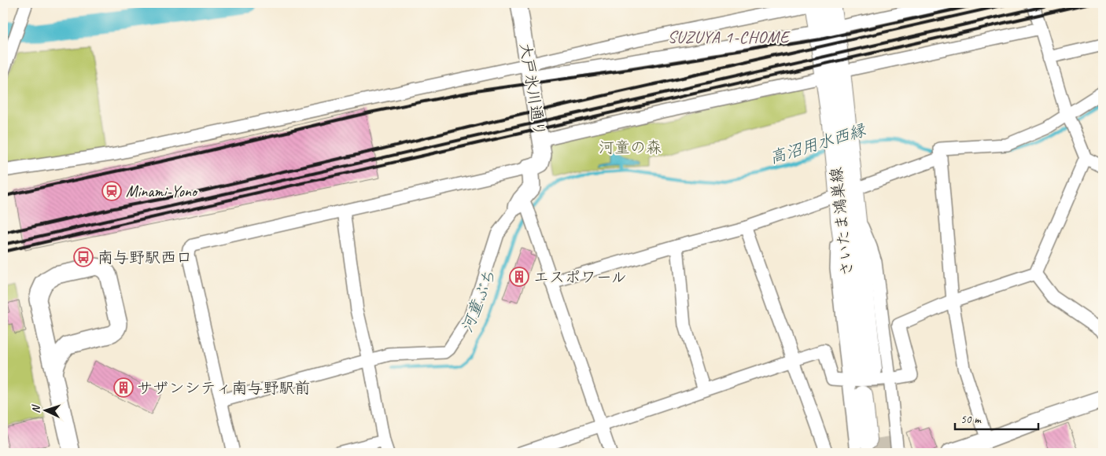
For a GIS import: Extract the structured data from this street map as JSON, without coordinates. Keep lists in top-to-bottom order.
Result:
{
  "streets": {
    "main road": ["さいたま鴻巣線"],
    "street": ["大戸氷川通り"]
  },
  "districts": ["SUZUYA 1-CHOME"],
  "water": ["高沼用水西縁", "河童ぶち"],
  "parks": ["河童の森"],
  "places": {
    "station": ["Minami-Yono"],
    "bus stop": ["南与野駅西口"],
    "building": ["エスポワール", "サザンシティ南与野駅前"]
  },
  "scale_bar": "50 m",
  "north": "left"
}
